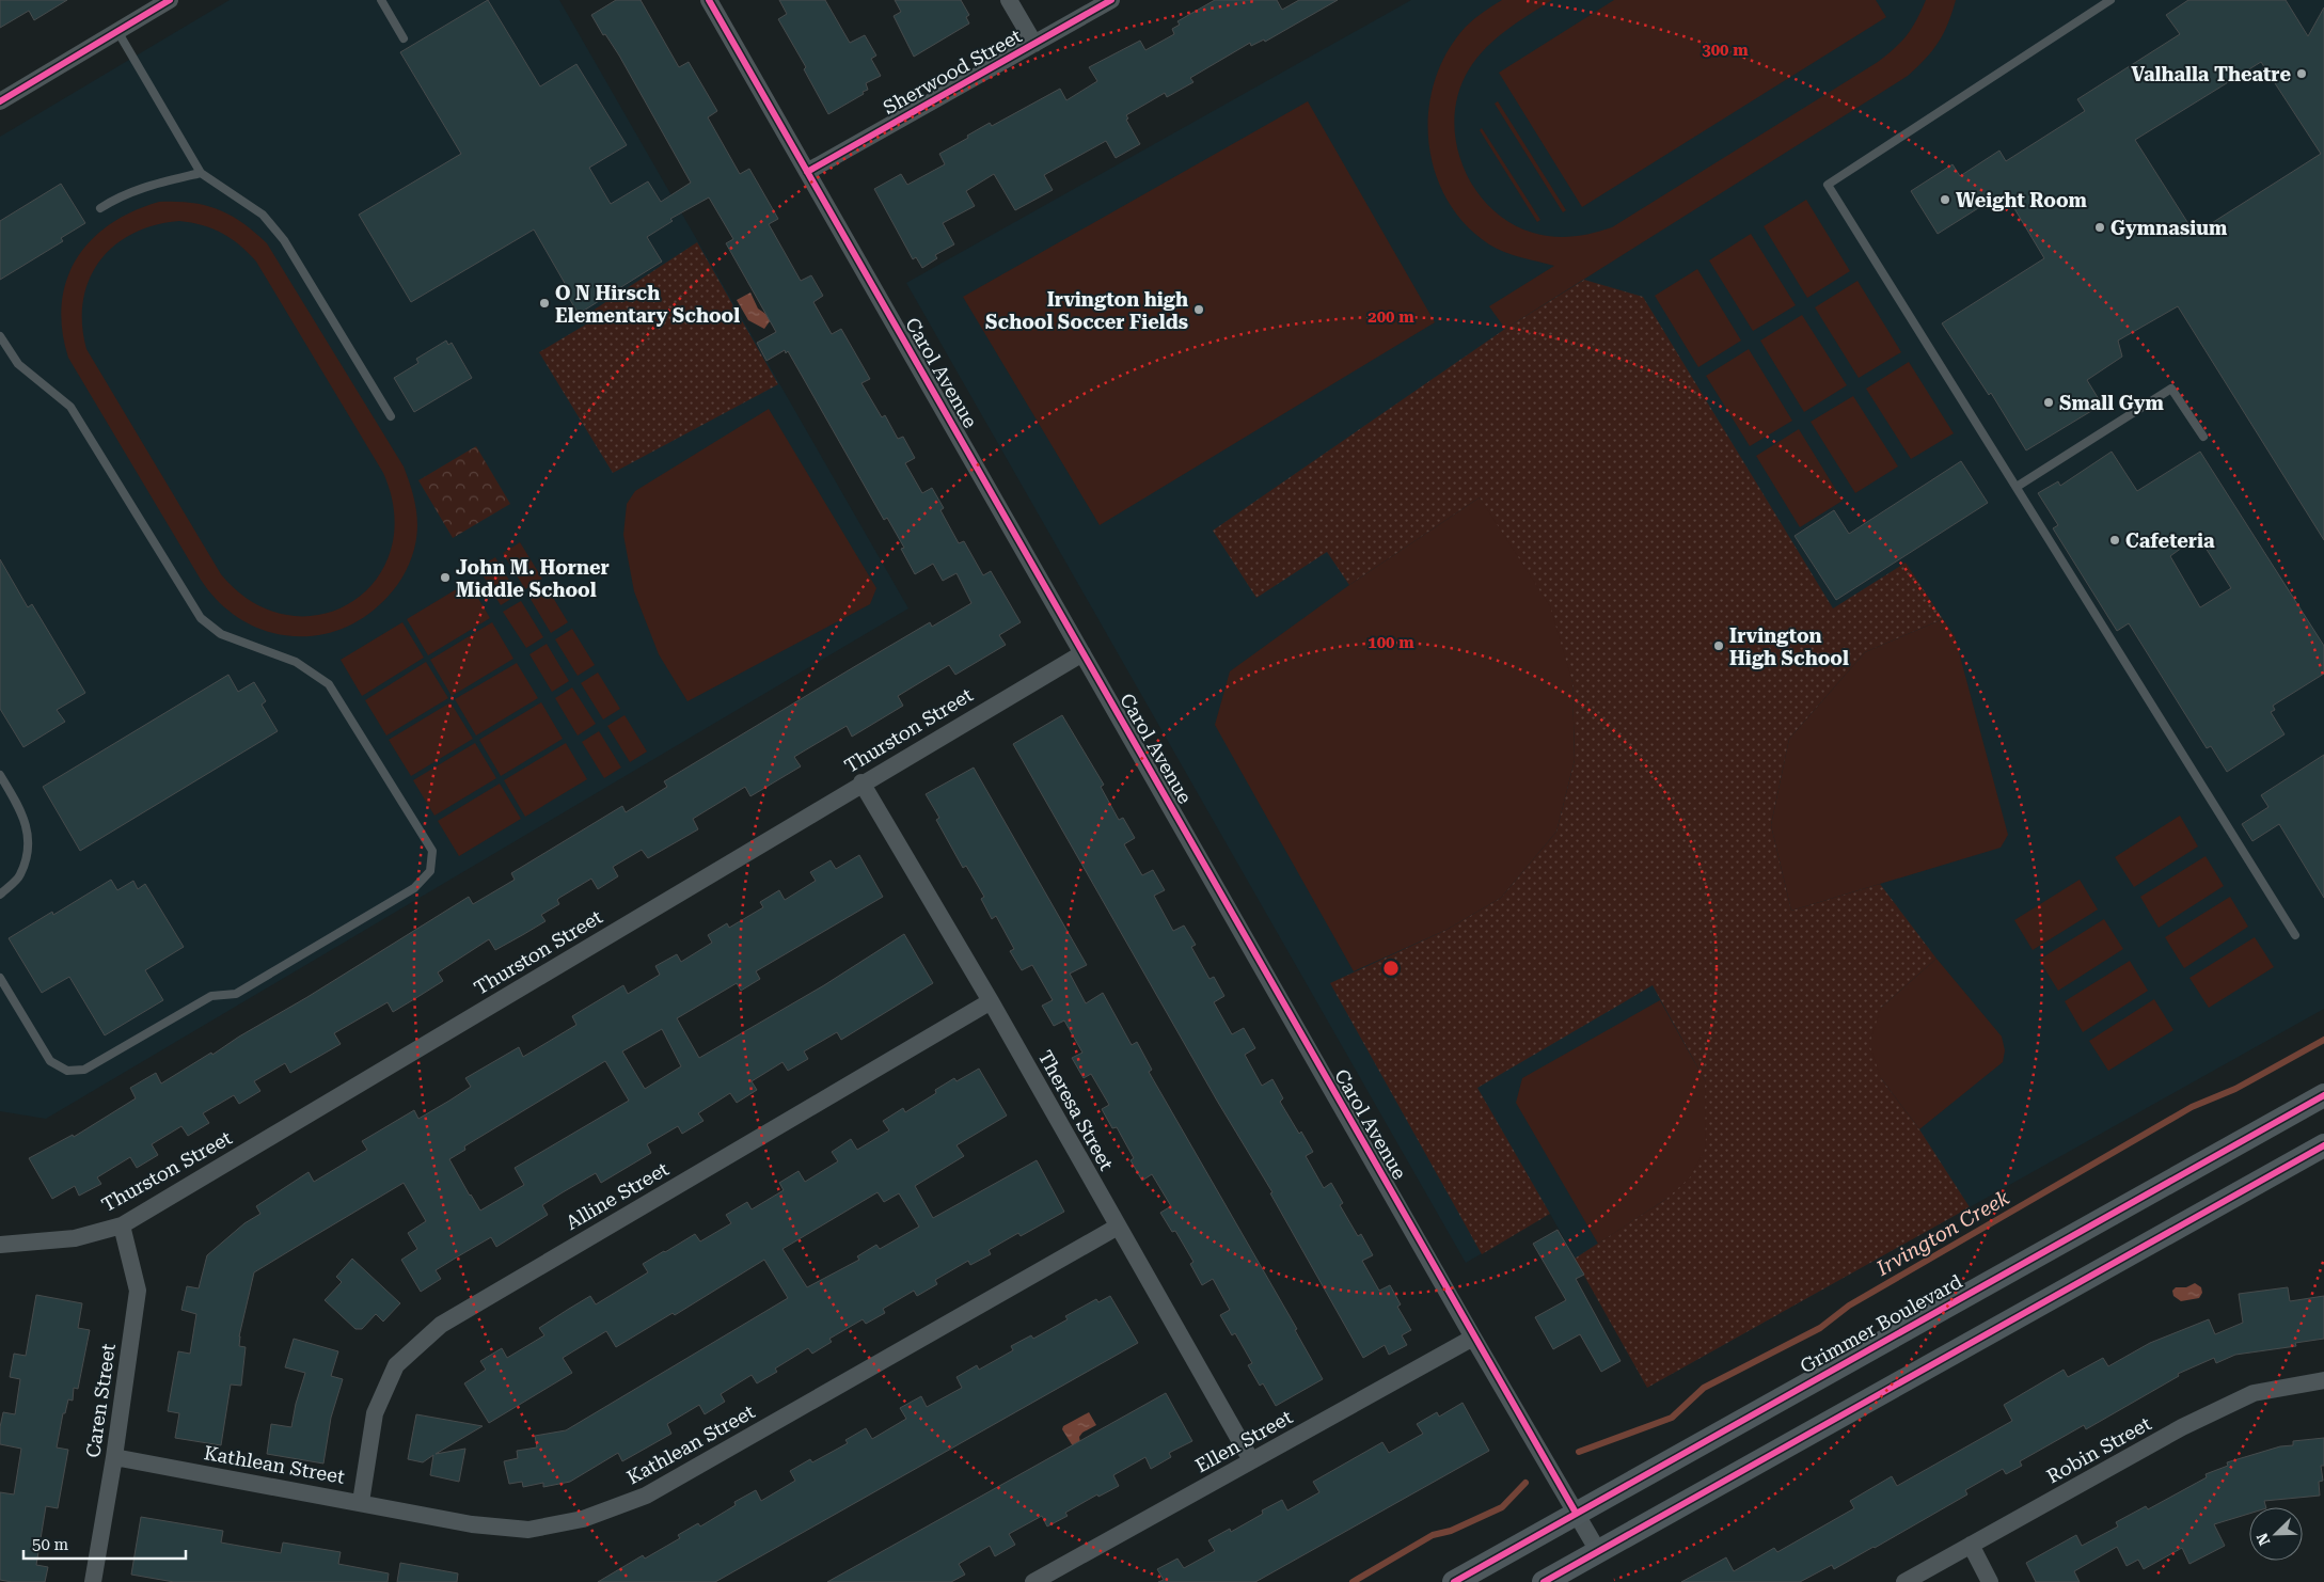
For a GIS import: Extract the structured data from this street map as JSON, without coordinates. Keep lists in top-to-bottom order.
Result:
{
  "streets": {
    "main road": ["Grimmer Boulevard"],
    "street": [
      "Sherwood Street",
      "Carol Avenue",
      "Thurston Street",
      "Theresa Street",
      "Alline Street",
      "Caren Street",
      "Ellen Street",
      "Kathlean Street",
      "Robin Street"
    ]
  },
  "crossings": [
    ["Sherwood Street", "Carol Avenue"],
    ["Carol Avenue", "Thurston Street"],
    ["Carol Avenue", "Grimmer Boulevard"],
    ["Carol Avenue", "Ellen Street"],
    ["Thurston Street", "Theresa Street"],
    ["Thurston Street", "Caren Street"],
    ["Theresa Street", "Alline Street"],
    ["Theresa Street", "Ellen Street"],
    ["Theresa Street", "Kathlean Street"],
    ["Alline Street", "Kathlean Street"],
    ["Caren Street", "Kathlean Street"]
  ],
  "water": ["Irvington Creek"],
  "places": [
    "Valhalla Theatre",
    "Weight Room",
    "Gymnasium",
    "O N Hirsch Elementary School",
    "Irvington high School Soccer Fields",
    "Small Gym",
    "Cafeteria",
    "John M. Horner Middle School",
    "Irvington High School"
  ],
  "scale_bar": "50 m",
  "north": "bottom left",
  "rings": ["300 m", "200 m", "100 m"]
}
